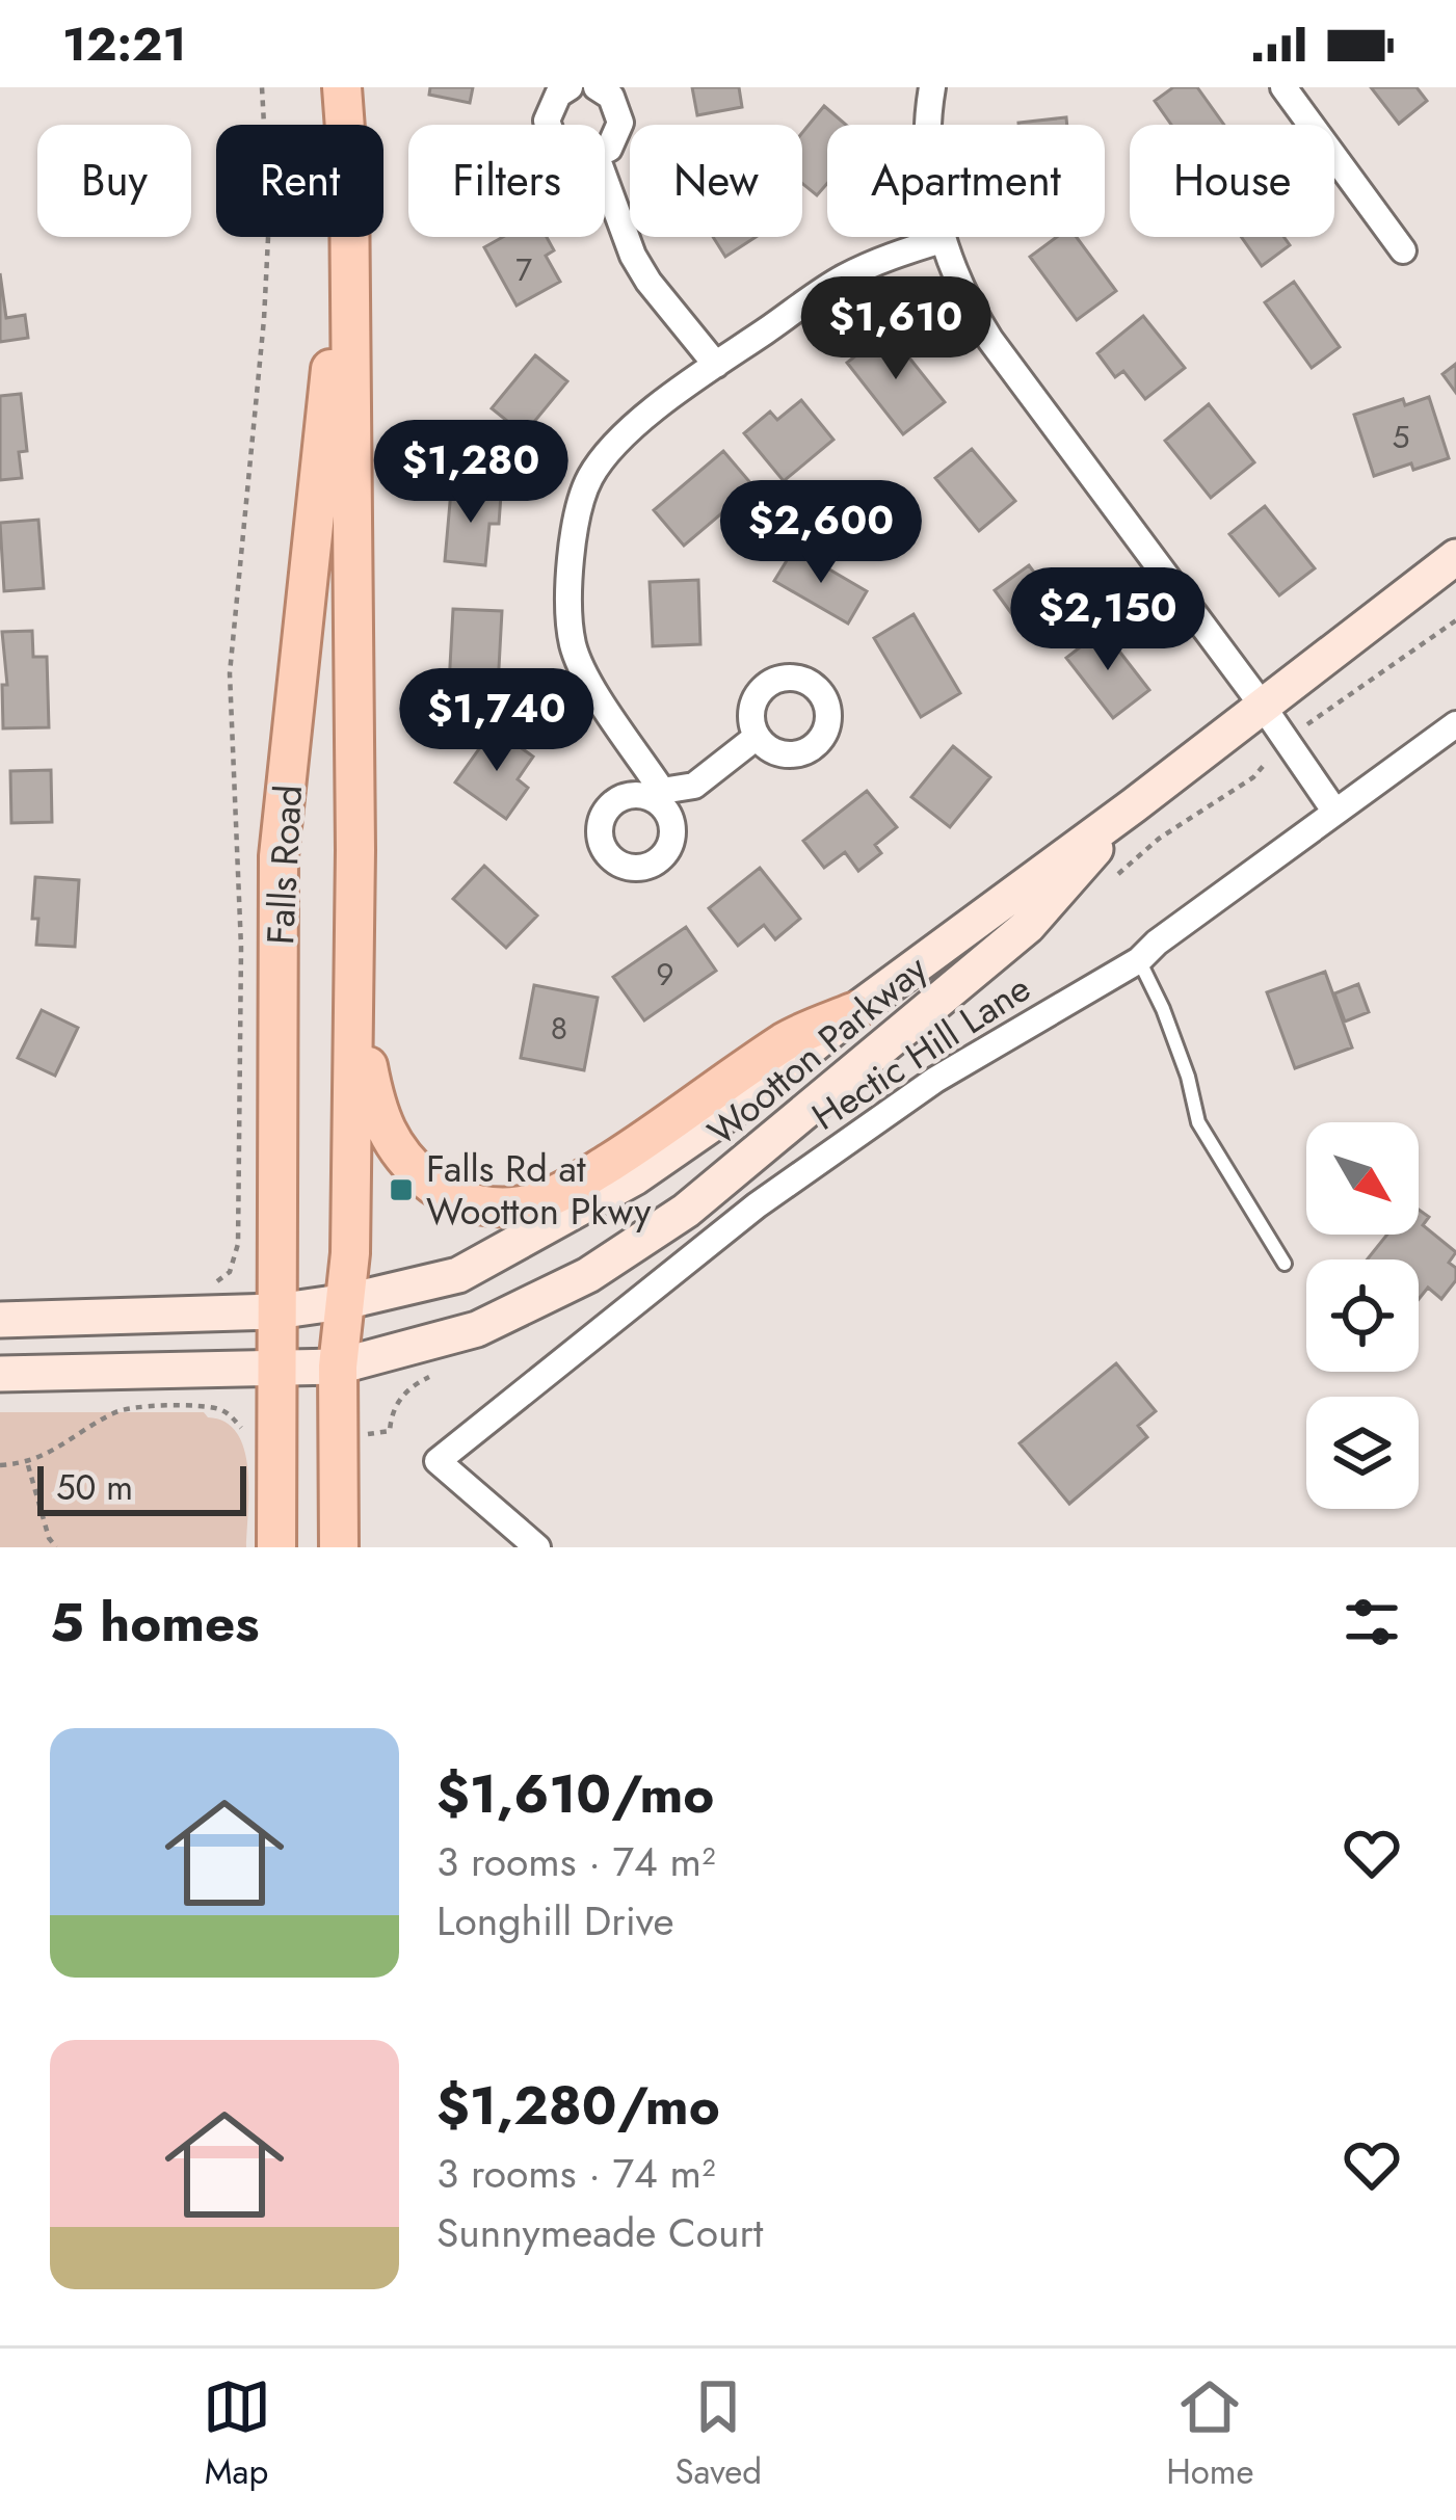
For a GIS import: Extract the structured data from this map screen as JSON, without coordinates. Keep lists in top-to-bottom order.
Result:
{
  "streets": {
    "main road": ["Falls Road", "Wootton Parkway"],
    "street": ["Hectic Hill Lane"]
  },
  "crossings": [
    ["Falls Road", "Wootton Parkway"]
  ],
  "places": {
    "transit": ["Falls Rd at Wootton Pkwy"]
  },
  "house_numbers": [
    "7",
    "5",
    "9",
    "8"
  ],
  "scale_bar": "50 m",
  "north": "bottom right",
  "page": {
    "status": "12:21",
    "chip": [
      "Buy",
      "Rent",
      "Filters",
      "New",
      "Apartment",
      "House"
    ],
    "price": [
      "$1,610",
      "$1,280",
      "$2,600",
      "$2,150",
      "$1,740"
    ],
    "scale": "50 m",
    "heading": "5 homes",
    "list": [
      {
        "name": "$1,610/mo",
        "note": "3 rooms · 74 m² · Longhill Drive"
      },
      {
        "name": "$1,280/mo",
        "note": "3 rooms · 74 m² · Sunnymeade Court"
      }
    ],
    "tabs": ["Map", "Saved", "Home"]
  }
}
